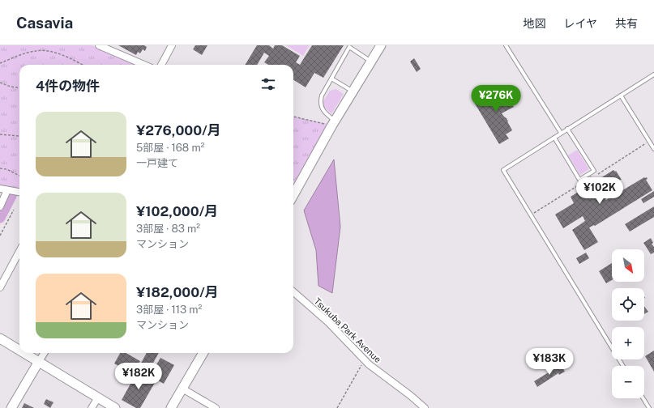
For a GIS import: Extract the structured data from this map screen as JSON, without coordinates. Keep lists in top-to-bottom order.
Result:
{
  "streets": {
    "street": ["Tsukuba Park Avenue"]
  },
  "north": "bottom right",
  "page": {
    "header": "Casavia",
    "nav": ["地図", "レイヤ", "共有"],
    "heading": "4件の物件",
    "price": [
      "¥276K",
      "¥102K",
      "¥183K",
      "¥182K"
    ],
    "list": [
      {
        "name": "¥276,000/月",
        "note": "5部屋 · 168 m² · 一戸建て"
      },
      {
        "name": "¥102,000/月",
        "note": "3部屋 · 83 m² · マンション"
      },
      {
        "name": "¥182,000/月",
        "note": "3部屋 · 113 m² · マンション"
      }
    ],
    "map_buttons": ["+", "−"]
  }
}
